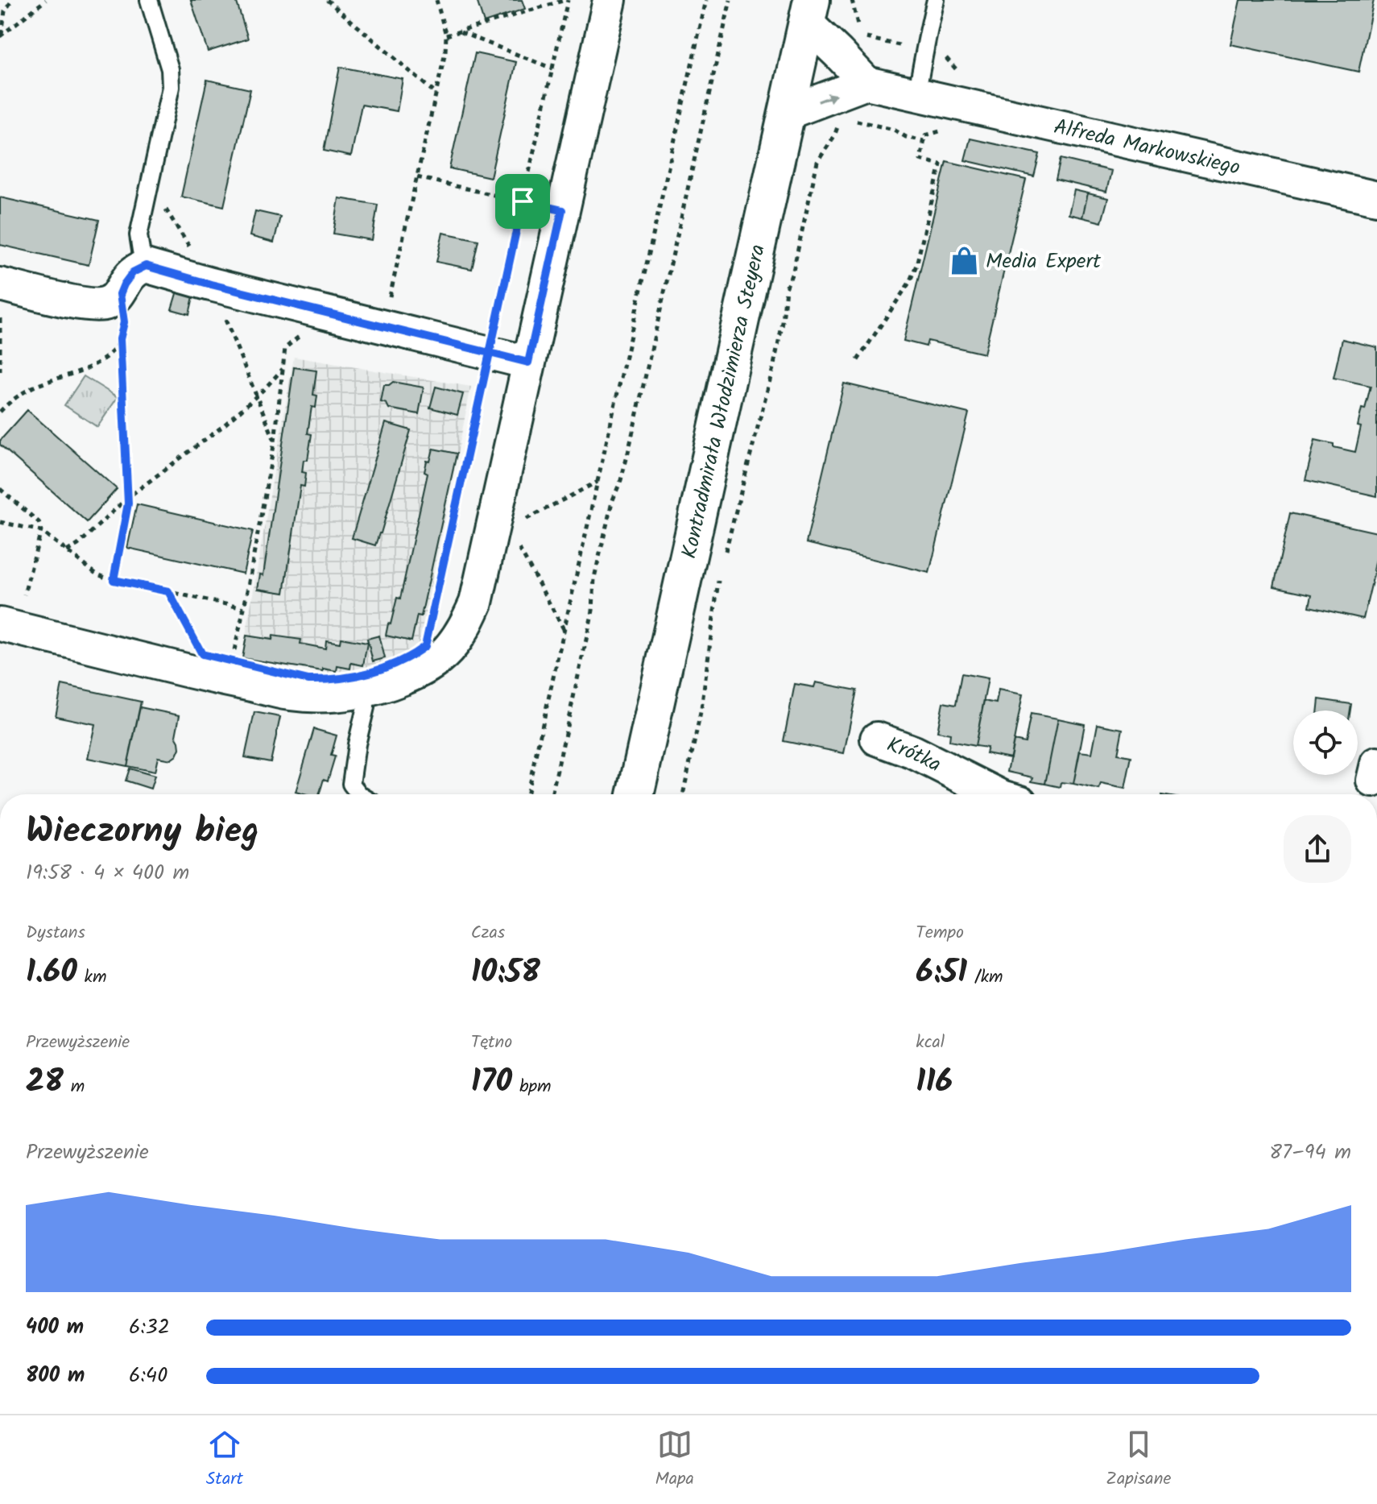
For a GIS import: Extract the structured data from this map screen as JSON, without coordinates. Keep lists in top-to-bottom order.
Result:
{
  "streets": {
    "street": ["Alfreda Markowskiego", "Kontradmirała Włodzimierza Steyera", "Krótka"]
  },
  "places": {
    "shop": ["Media Expert"]
  },
  "page": {
    "heading": ["Wieczorny bieg", "19:58 · 4 × 400 m"],
    "stats": [
      ["Dystans", "1.60 km"],
      ["Czas", "10:58"],
      ["Tempo", "6:51 /km"],
      ["Przewyższenie", "28 m"],
      ["Tętno", "170 bpm"],
      ["kcal", "116"]
    ],
    "chart": ["Przewyższenie", "87–94 m"],
    "list": [
      {
        "name": "400 m",
        "note": "6:32"
      },
      {
        "name": "800 m",
        "note": "6:40"
      }
    ],
    "tabs": ["Start", "Mapa", "Zapisane"]
  }
}
